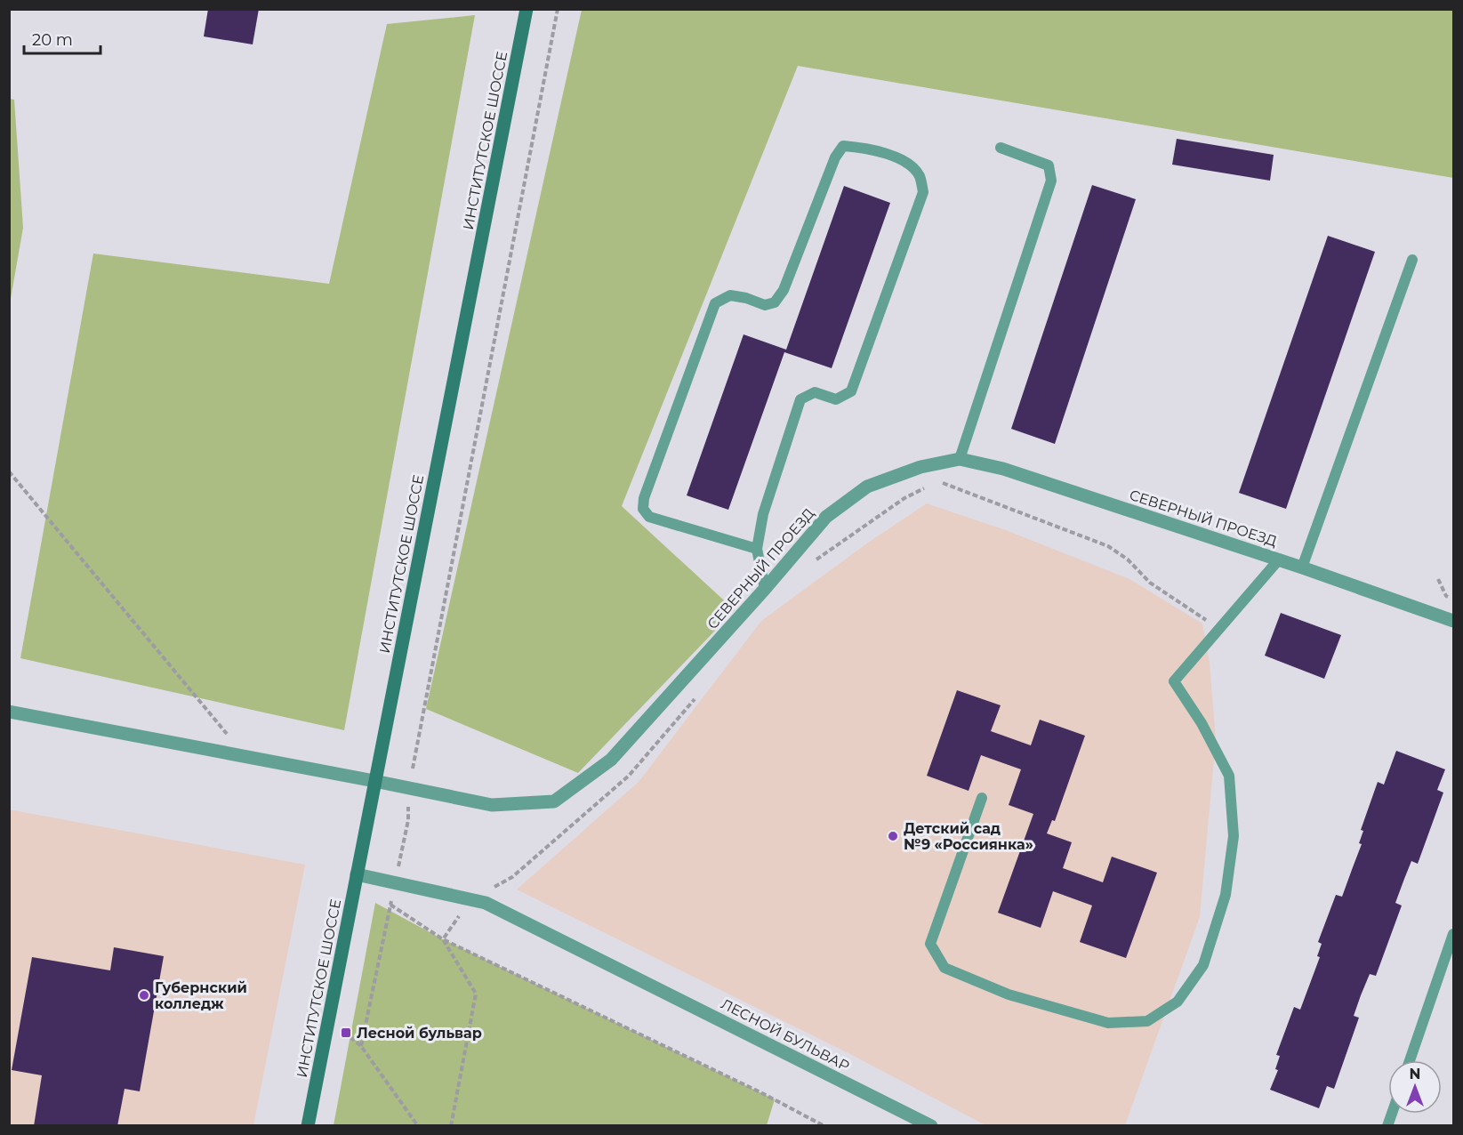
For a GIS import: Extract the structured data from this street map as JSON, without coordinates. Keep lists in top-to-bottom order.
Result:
{
  "streets": {
    "street": ["ИНСТИТУТСКОЕ ШОССЕ", "СЕВЕРНЫЙ ПРОЕЗД", "ЛЕСНОЙ БУЛЬВАР"]
  },
  "crossings": [
    ["ИНСТИТУТСКОЕ ШОССЕ", "СЕВЕРНЫЙ ПРОЕЗД"],
    ["ИНСТИТУТСКОЕ ШОССЕ", "ЛЕСНОЙ БУЛЬВАР"]
  ],
  "places": {
    "other": ["Детcкий сад №9 «Россиянка»", "Губернский колледж"],
    "transit": ["Лесной бульвар"]
  },
  "scale_bar": "20 m",
  "north": "top"
}
